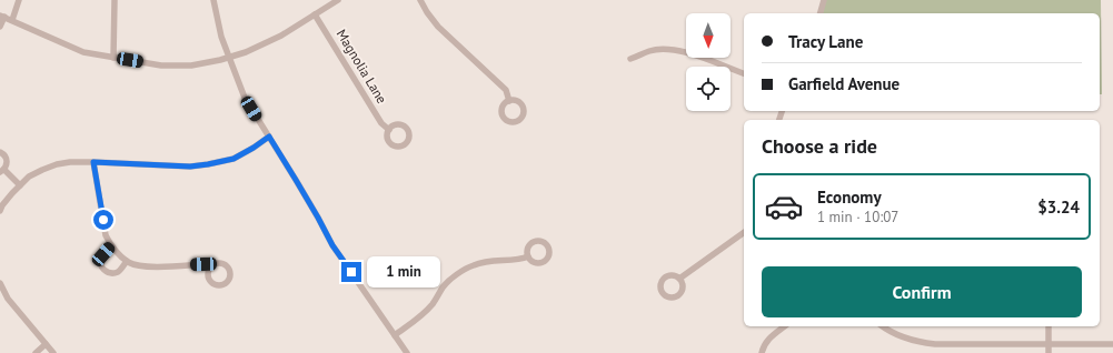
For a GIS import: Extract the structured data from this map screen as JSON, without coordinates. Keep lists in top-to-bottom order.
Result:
{
  "streets": {
    "street": ["Magnolia Lane"]
  },
  "north": "bottom",
  "page": {
    "banner": ["Tracy Lane", "Garfield Avenue"],
    "heading": "Choose a ride",
    "list": [
      {
        "name": "Economy",
        "note": "1 min · 10:07",
        "value": "$3.24"
      }
    ],
    "bubble": "1 min",
    "buttons": "Confirm"
  }
}
